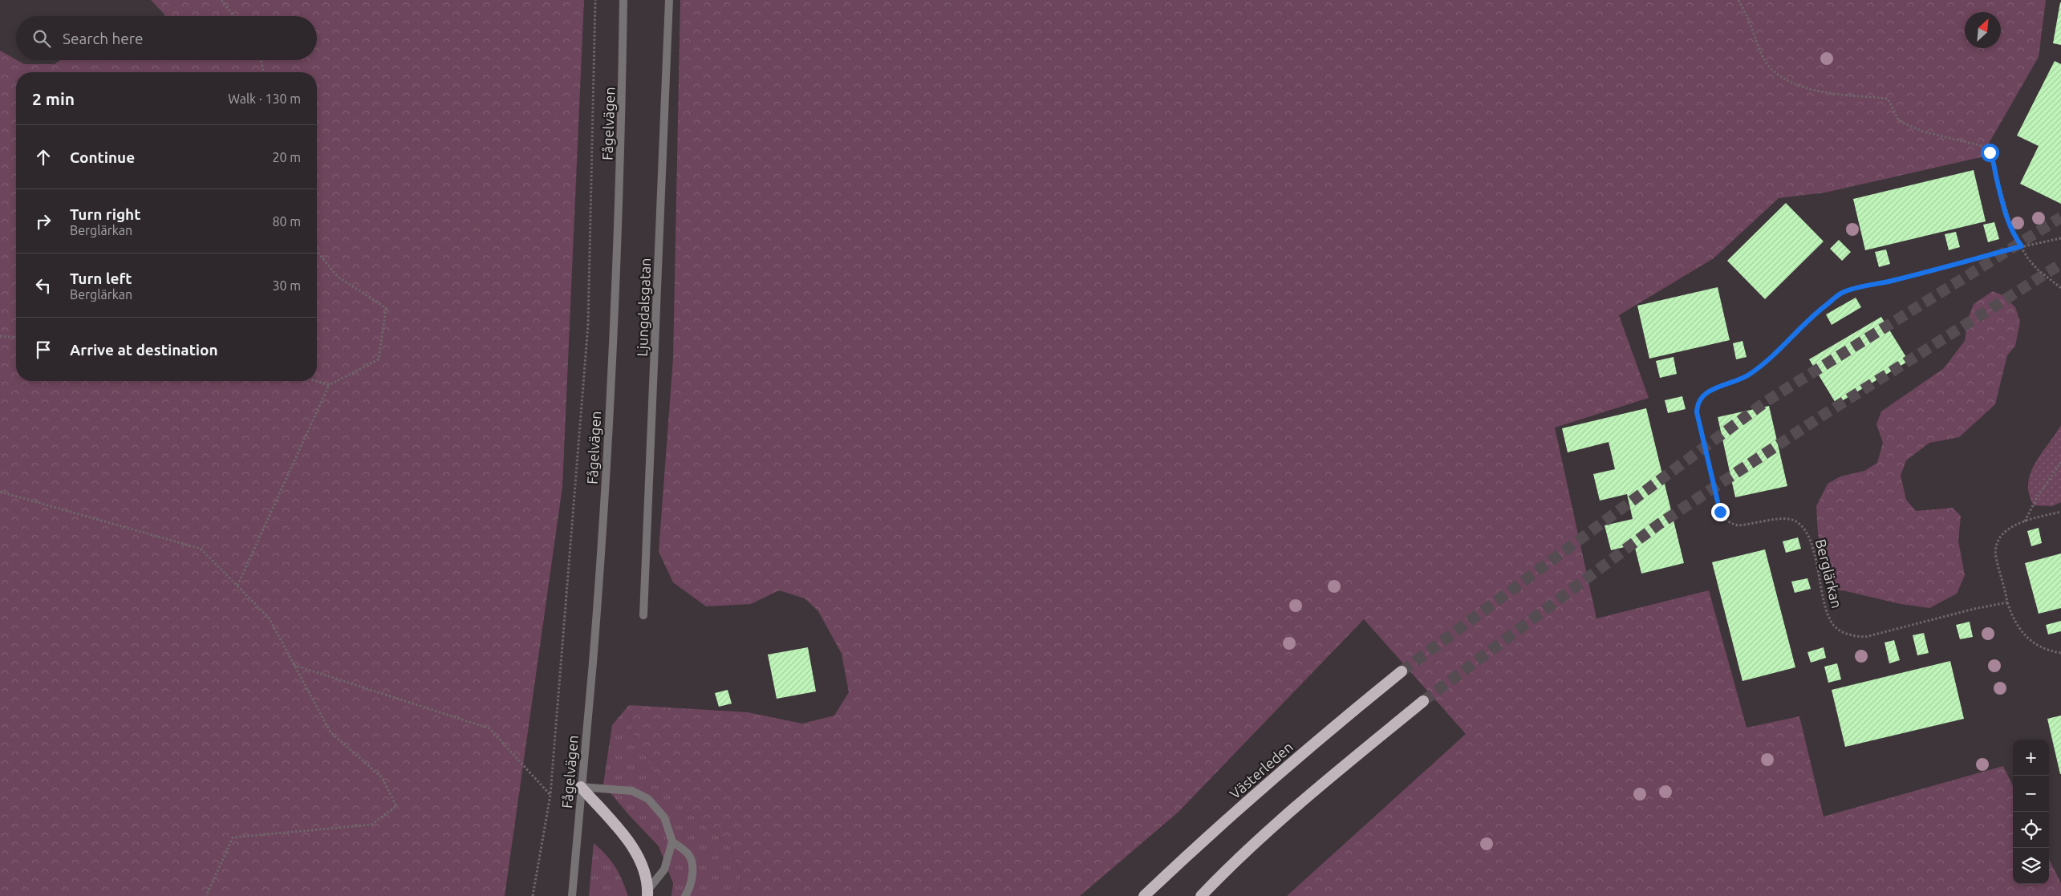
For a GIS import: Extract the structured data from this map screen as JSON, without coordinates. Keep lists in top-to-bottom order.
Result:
{
  "streets": {
    "highway": ["Västerleden"],
    "street": ["Fågelvägen", "Ljungdalsgatan"],
    "path": ["Berglärkan"]
  },
  "north": "top right",
  "page": {
    "search": "Search here",
    "heading": ["2 min", "Walk · 130 m"],
    "list": [
      ["Continue", "20 m"],
      ["Turn right", "Berglärkan", "80 m"],
      ["Turn left", "Berglärkan", "30 m"],
      "Arrive at destination"
    ],
    "map_buttons": ["+", "−"]
  }
}
